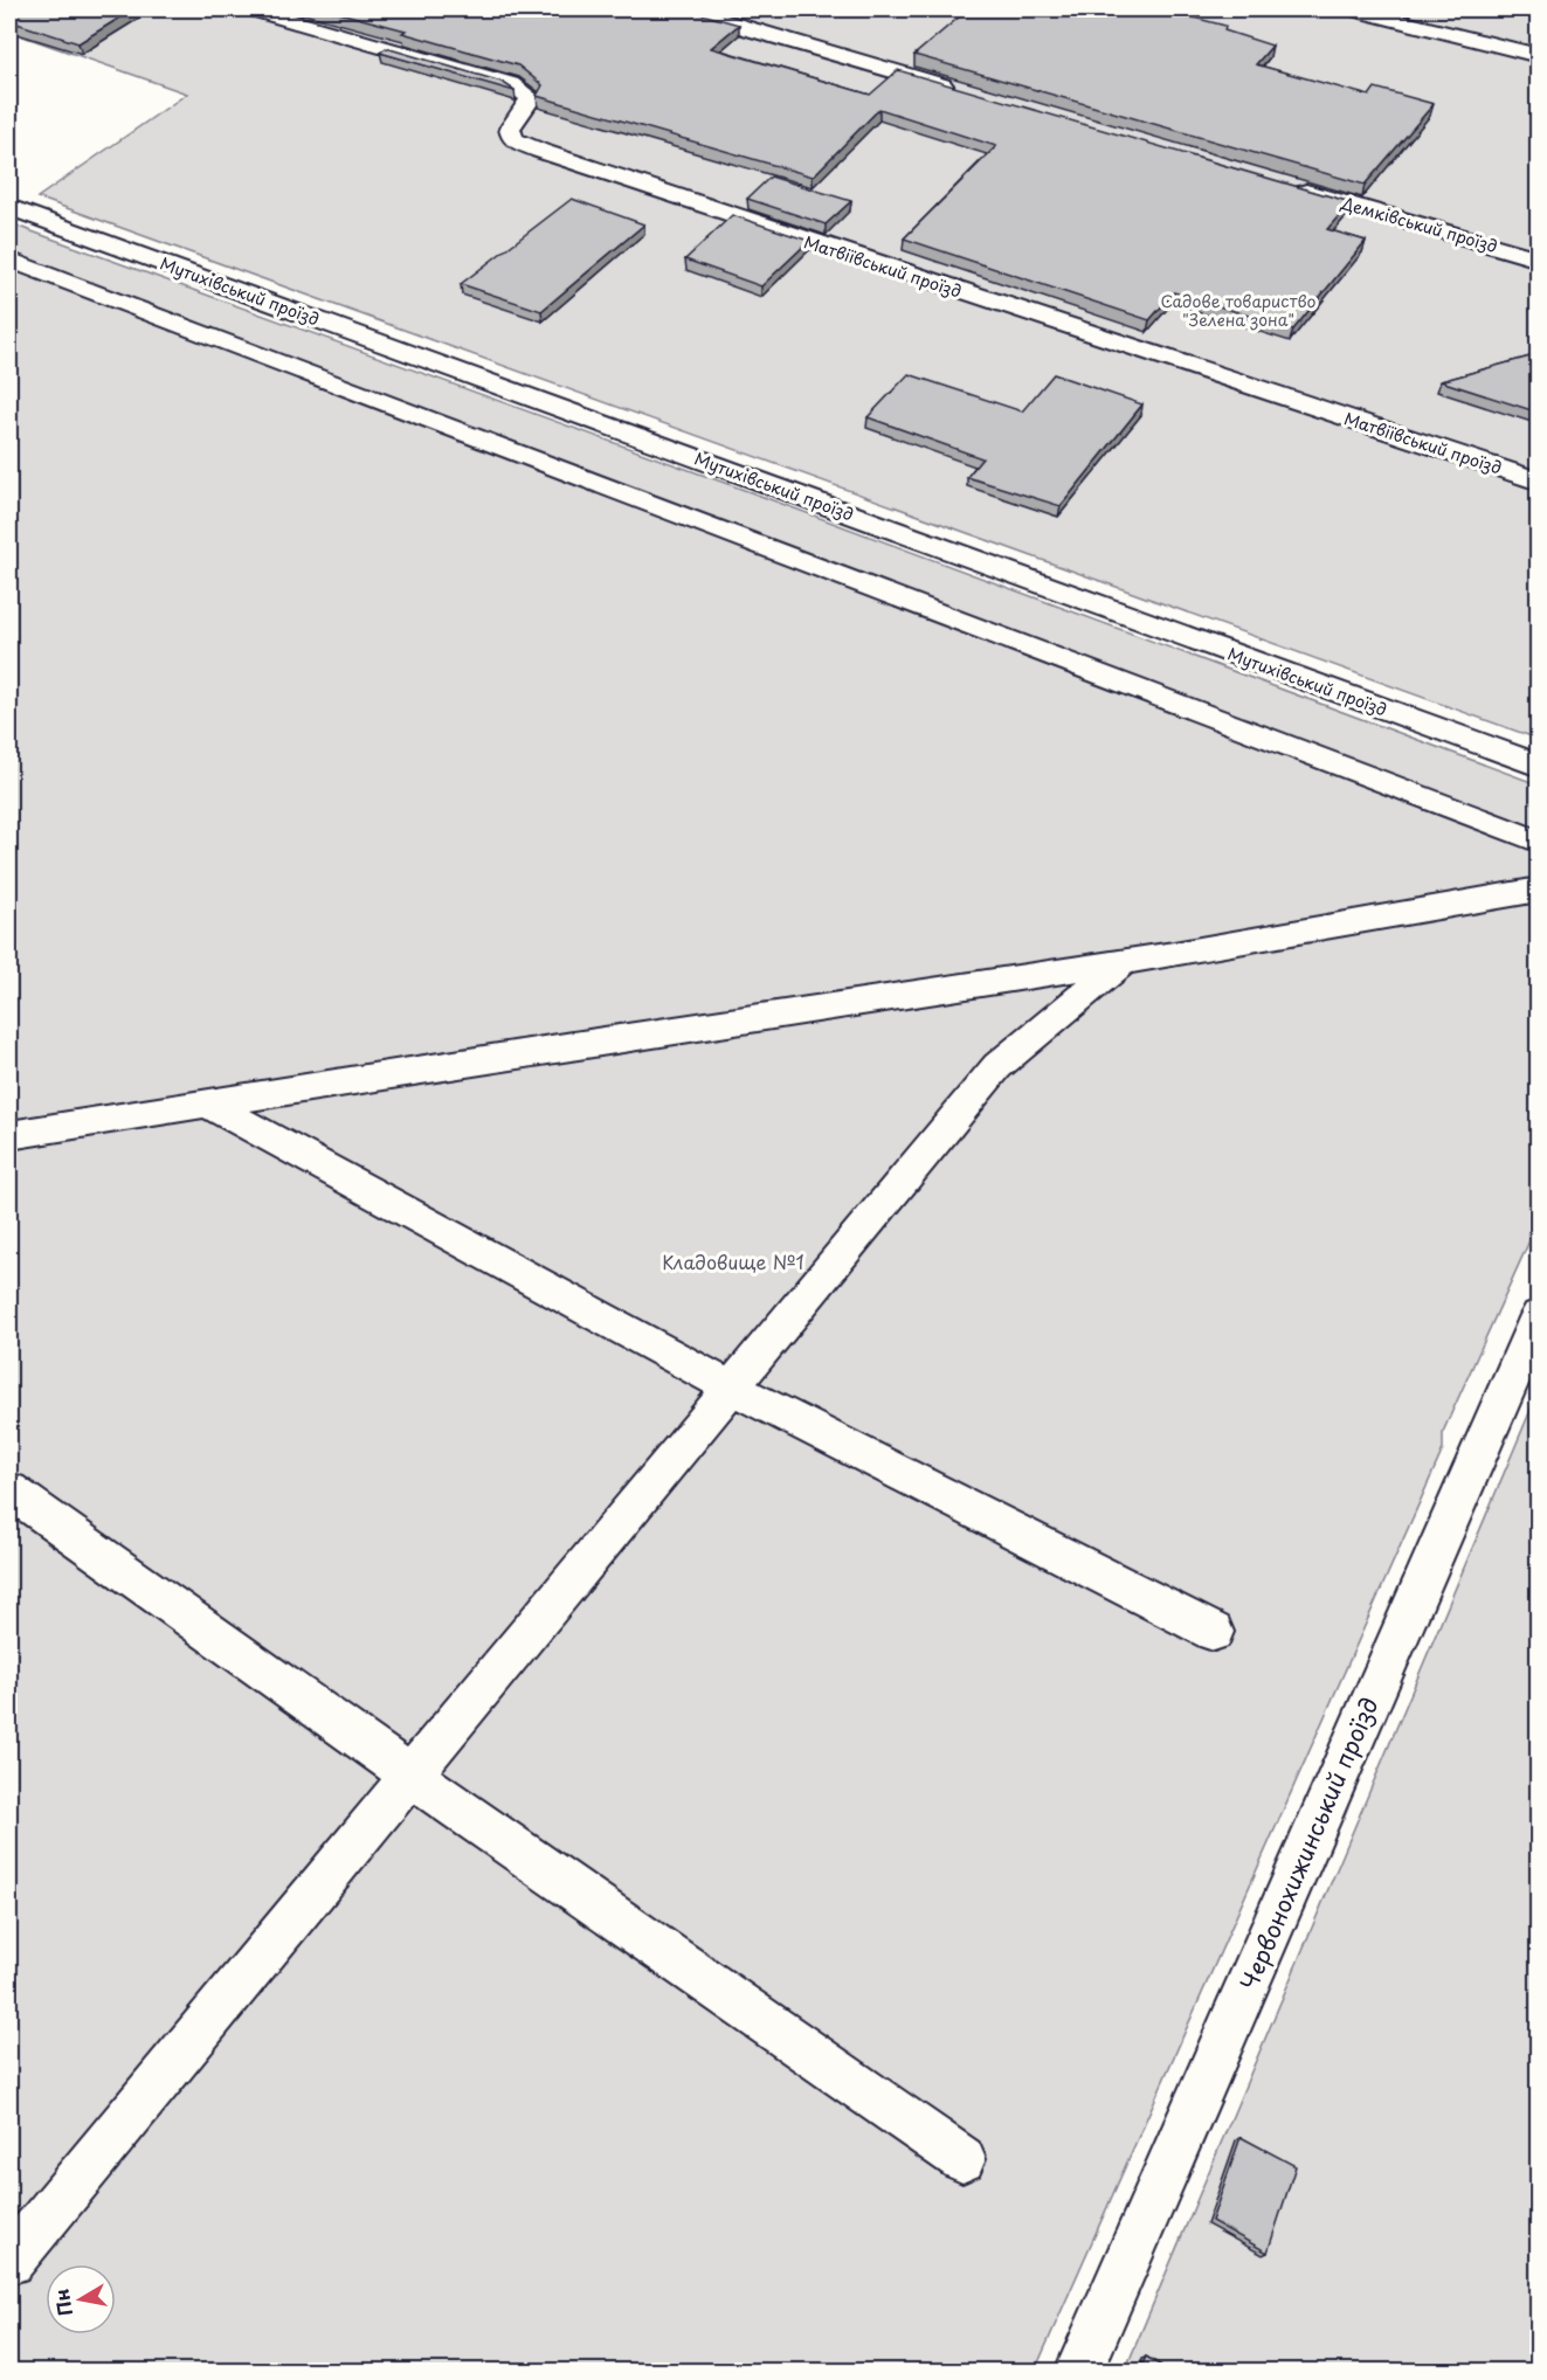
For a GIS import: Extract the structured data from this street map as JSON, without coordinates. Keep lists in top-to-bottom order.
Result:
{
  "streets": {
    "lane": [
      "Демківський проїзд",
      "Матвіївський проїзд",
      "Мутихівський проїзд",
      "Червонохижинський проїзд"
    ]
  },
  "parks": ["Садове товариство \"Зелена зона\"", "Кладовище №1"],
  "north": "left"
}
